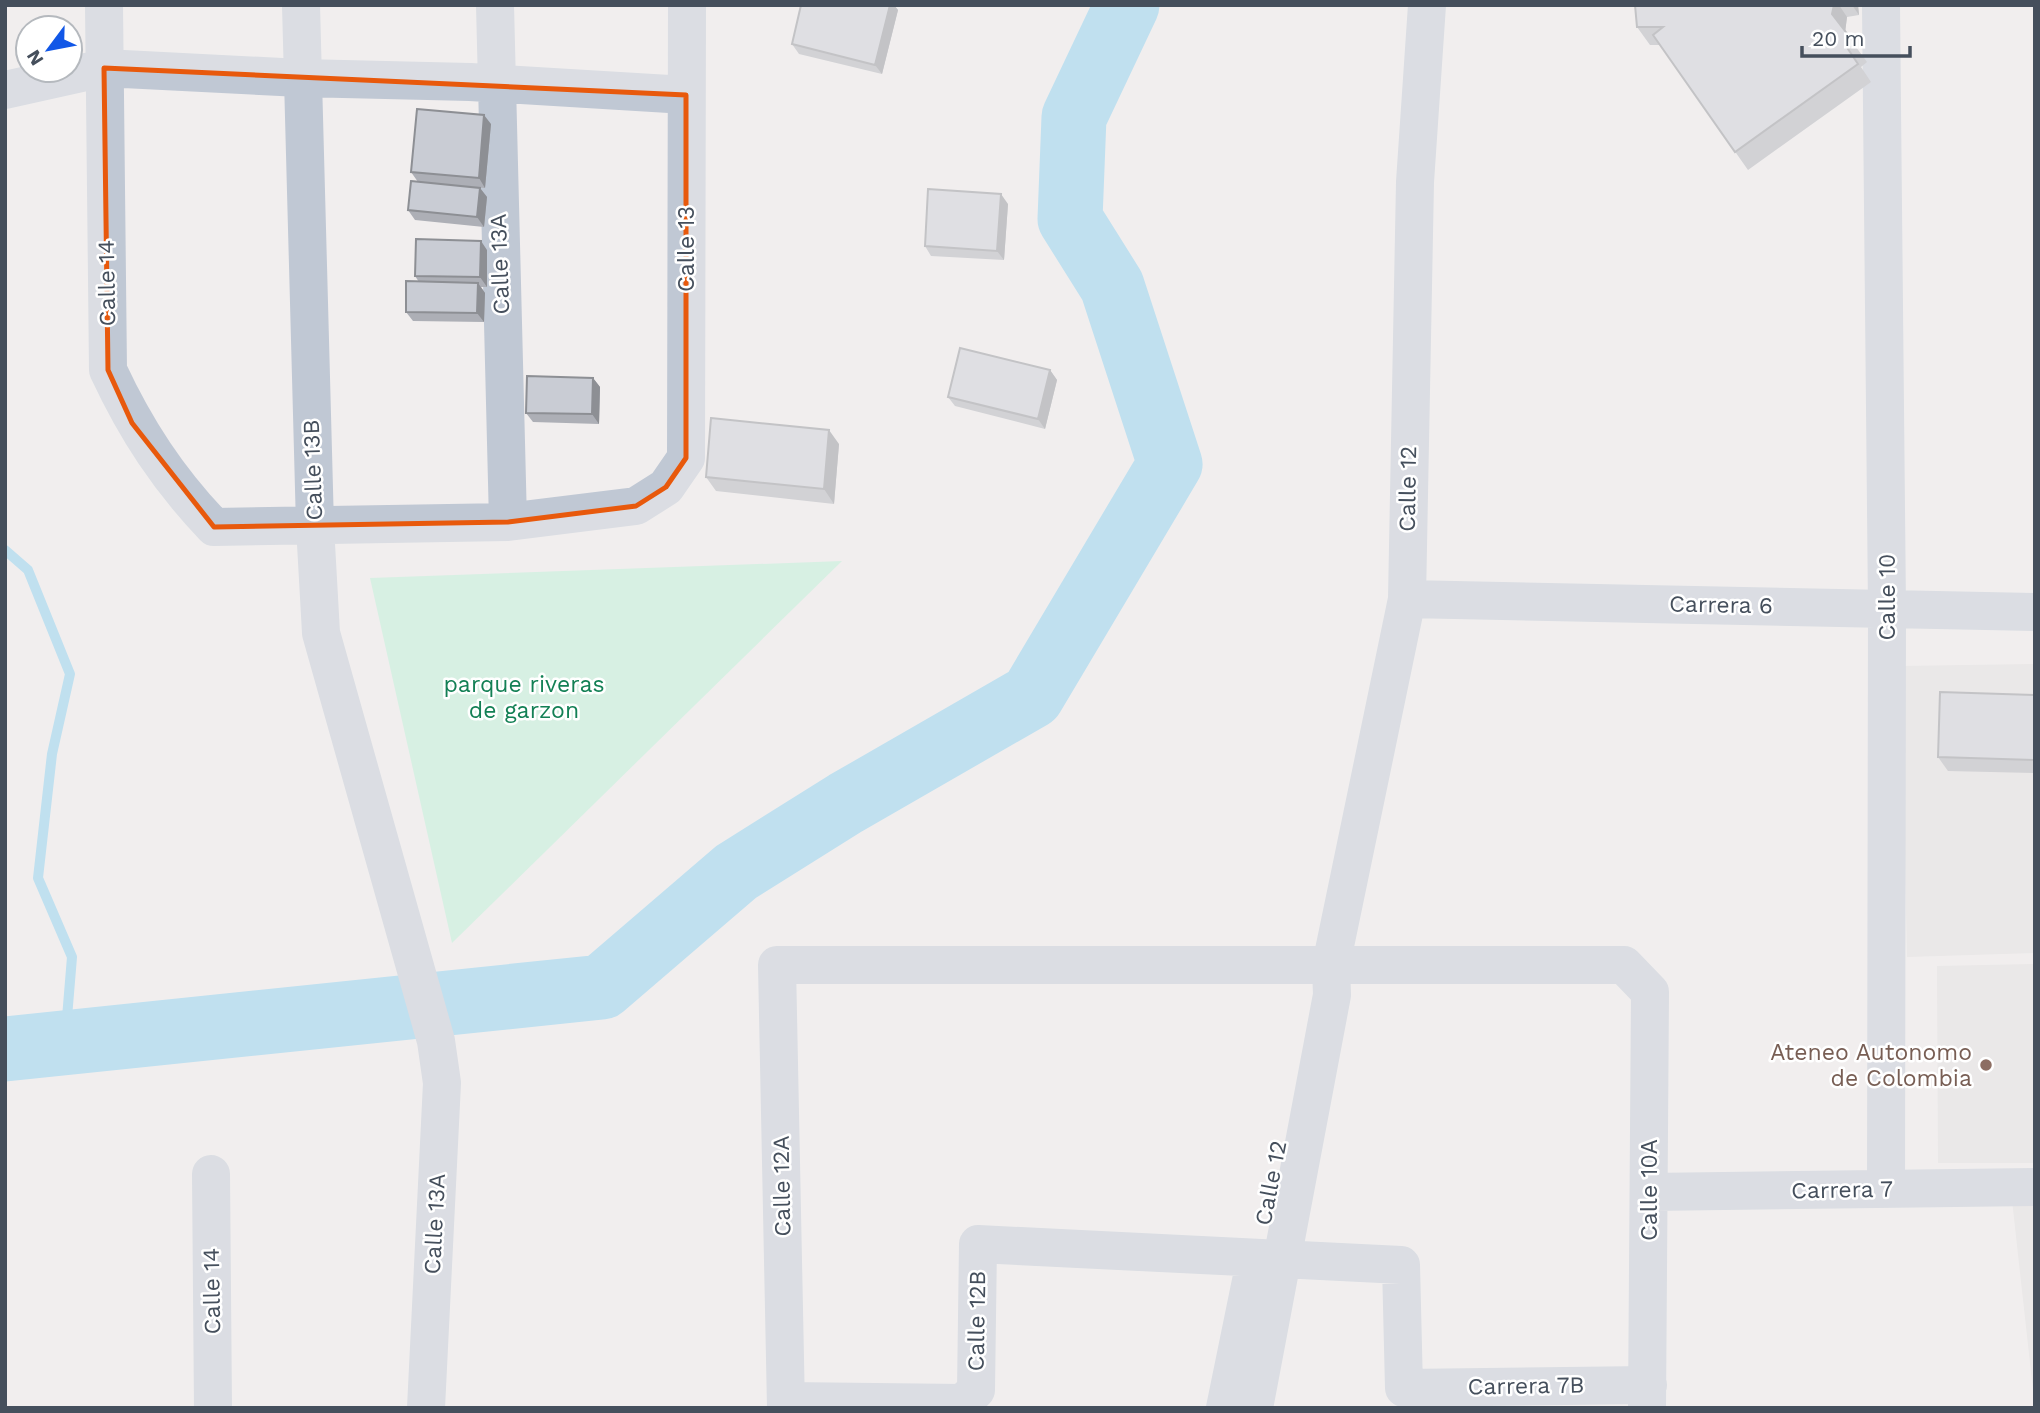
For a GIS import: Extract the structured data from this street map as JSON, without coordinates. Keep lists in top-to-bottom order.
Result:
{
  "streets": {
    "street": [
      "Calle 13",
      "Calle 13A",
      "Calle 14",
      "Calle 13B",
      "Calle 12",
      "Calle 10",
      "Carrera 6",
      "Calle 12A",
      "Calle 10A",
      "Carrera 7",
      "Calle 12B",
      "Carrera 7B"
    ]
  },
  "crossings": [
    ["Calle 13", "Calle 13A"],
    ["Calle 13A", "Calle 13B"],
    ["Calle 14", "Calle 13B"],
    ["Calle 12", "Carrera 6"],
    ["Calle 12", "Calle 12A"],
    ["Calle 12", "Calle 10A"],
    ["Calle 12", "Calle 12B"],
    ["Calle 12", "Carrera 7B"],
    ["Calle 10", "Carrera 6"],
    ["Calle 10", "Carrera 7"],
    ["Calle 12A", "Calle 10A"],
    ["Calle 12A", "Calle 12B"],
    ["Calle 10A", "Carrera 7"],
    ["Calle 10A", "Carrera 7B"],
    ["Calle 12B", "Carrera 7B"]
  ],
  "parks": ["parque riveras de garzon"],
  "places": ["Ateneo Autonomo de Colombia"],
  "scale_bar": "20 m",
  "north": "bottom left"
}
